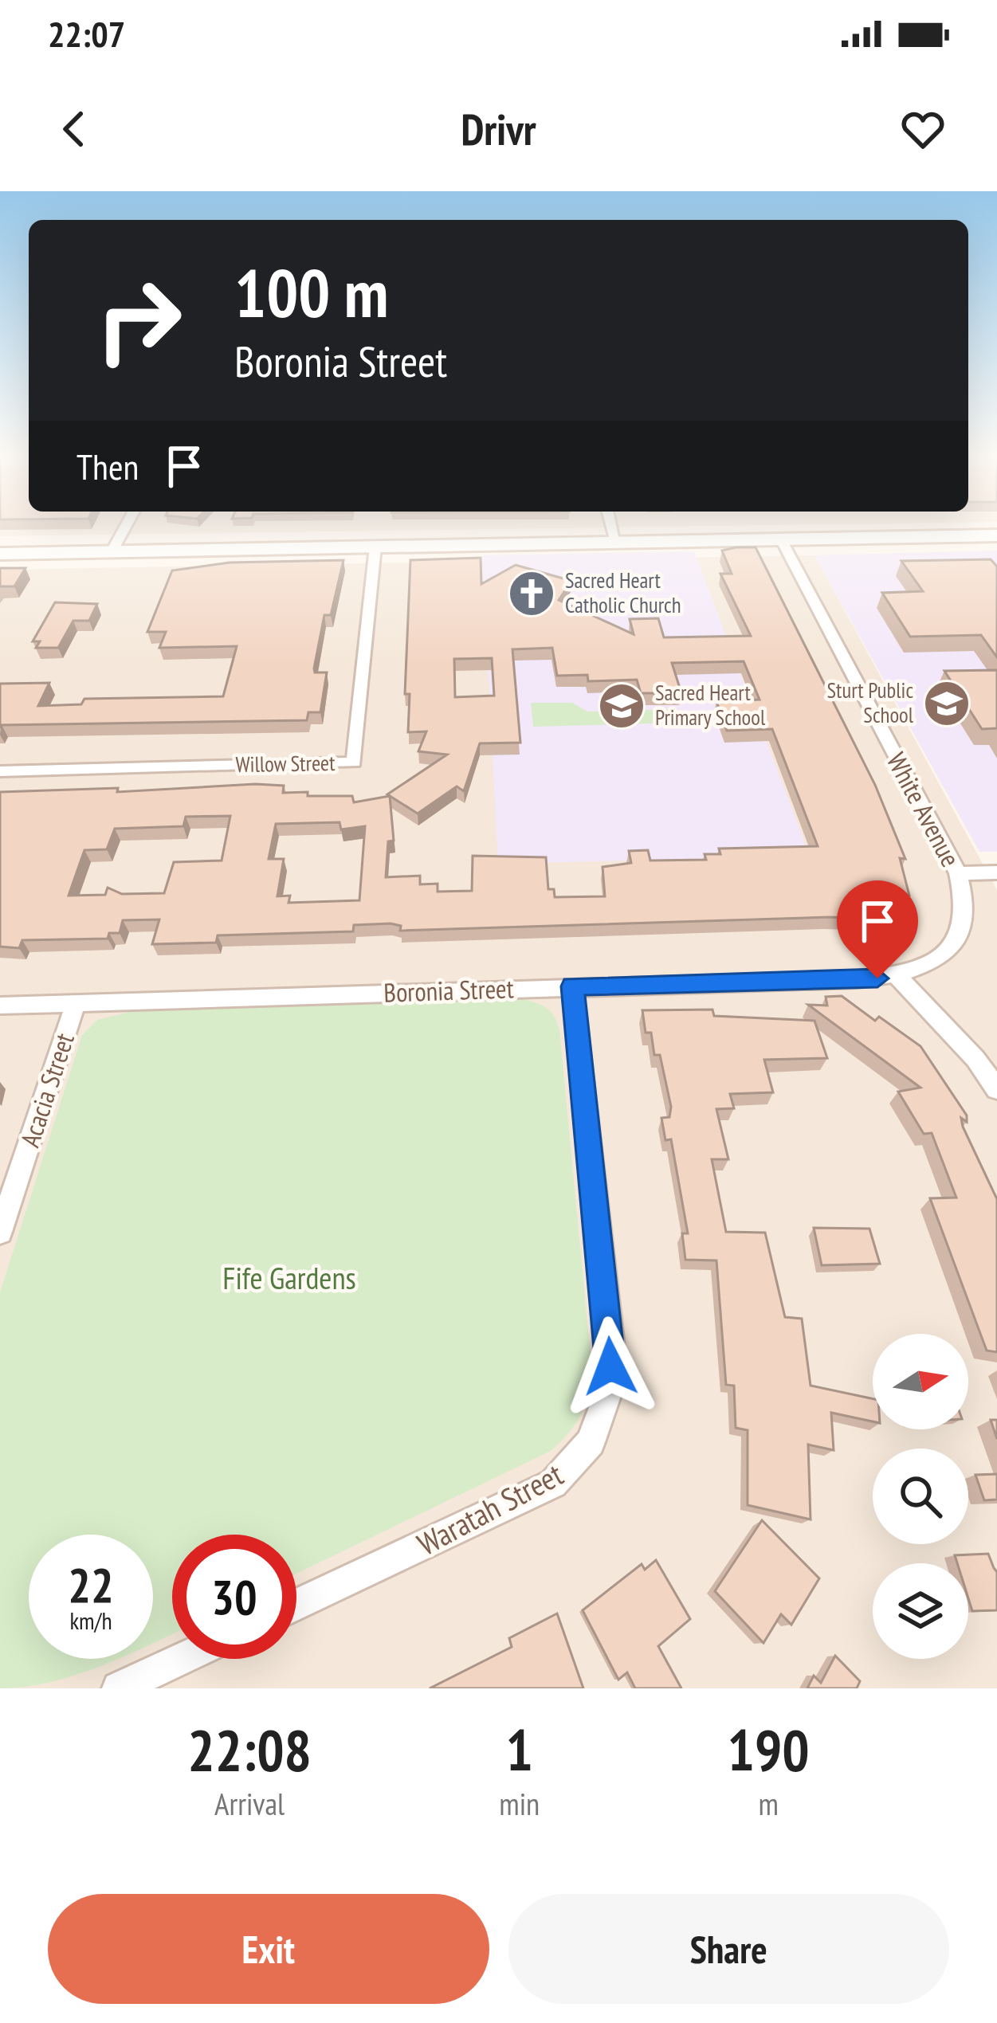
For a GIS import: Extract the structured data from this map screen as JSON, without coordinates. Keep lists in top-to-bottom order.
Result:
{
  "streets": {
    "street": [
      "Willow Street",
      "White Avenue",
      "Boronia Street",
      "Acacia Street",
      "Waratah Street"
    ]
  },
  "crossings": [
    ["White Avenue", "Boronia Street"],
    ["Boronia Street", "Acacia Street"],
    ["Boronia Street", "Waratah Street"]
  ],
  "parks": ["Fife Gardens"],
  "places": {
    "church": ["Sacred Heart Catholic Church"],
    "school or university": ["Sturt Public School", "Sacred Heart Primary School"]
  },
  "north": "right",
  "page": {
    "status": "22:07",
    "header": "Drivr",
    "turn": ["100 m", "Boronia Street"],
    "then": "Then",
    "speed": "22 km/h",
    "limit": "30",
    "eta": [
      "22:08",
      "Arrival",
      "1",
      "min",
      "190",
      "m"
    ],
    "buttons": ["Exit", "Share"]
  }
}
